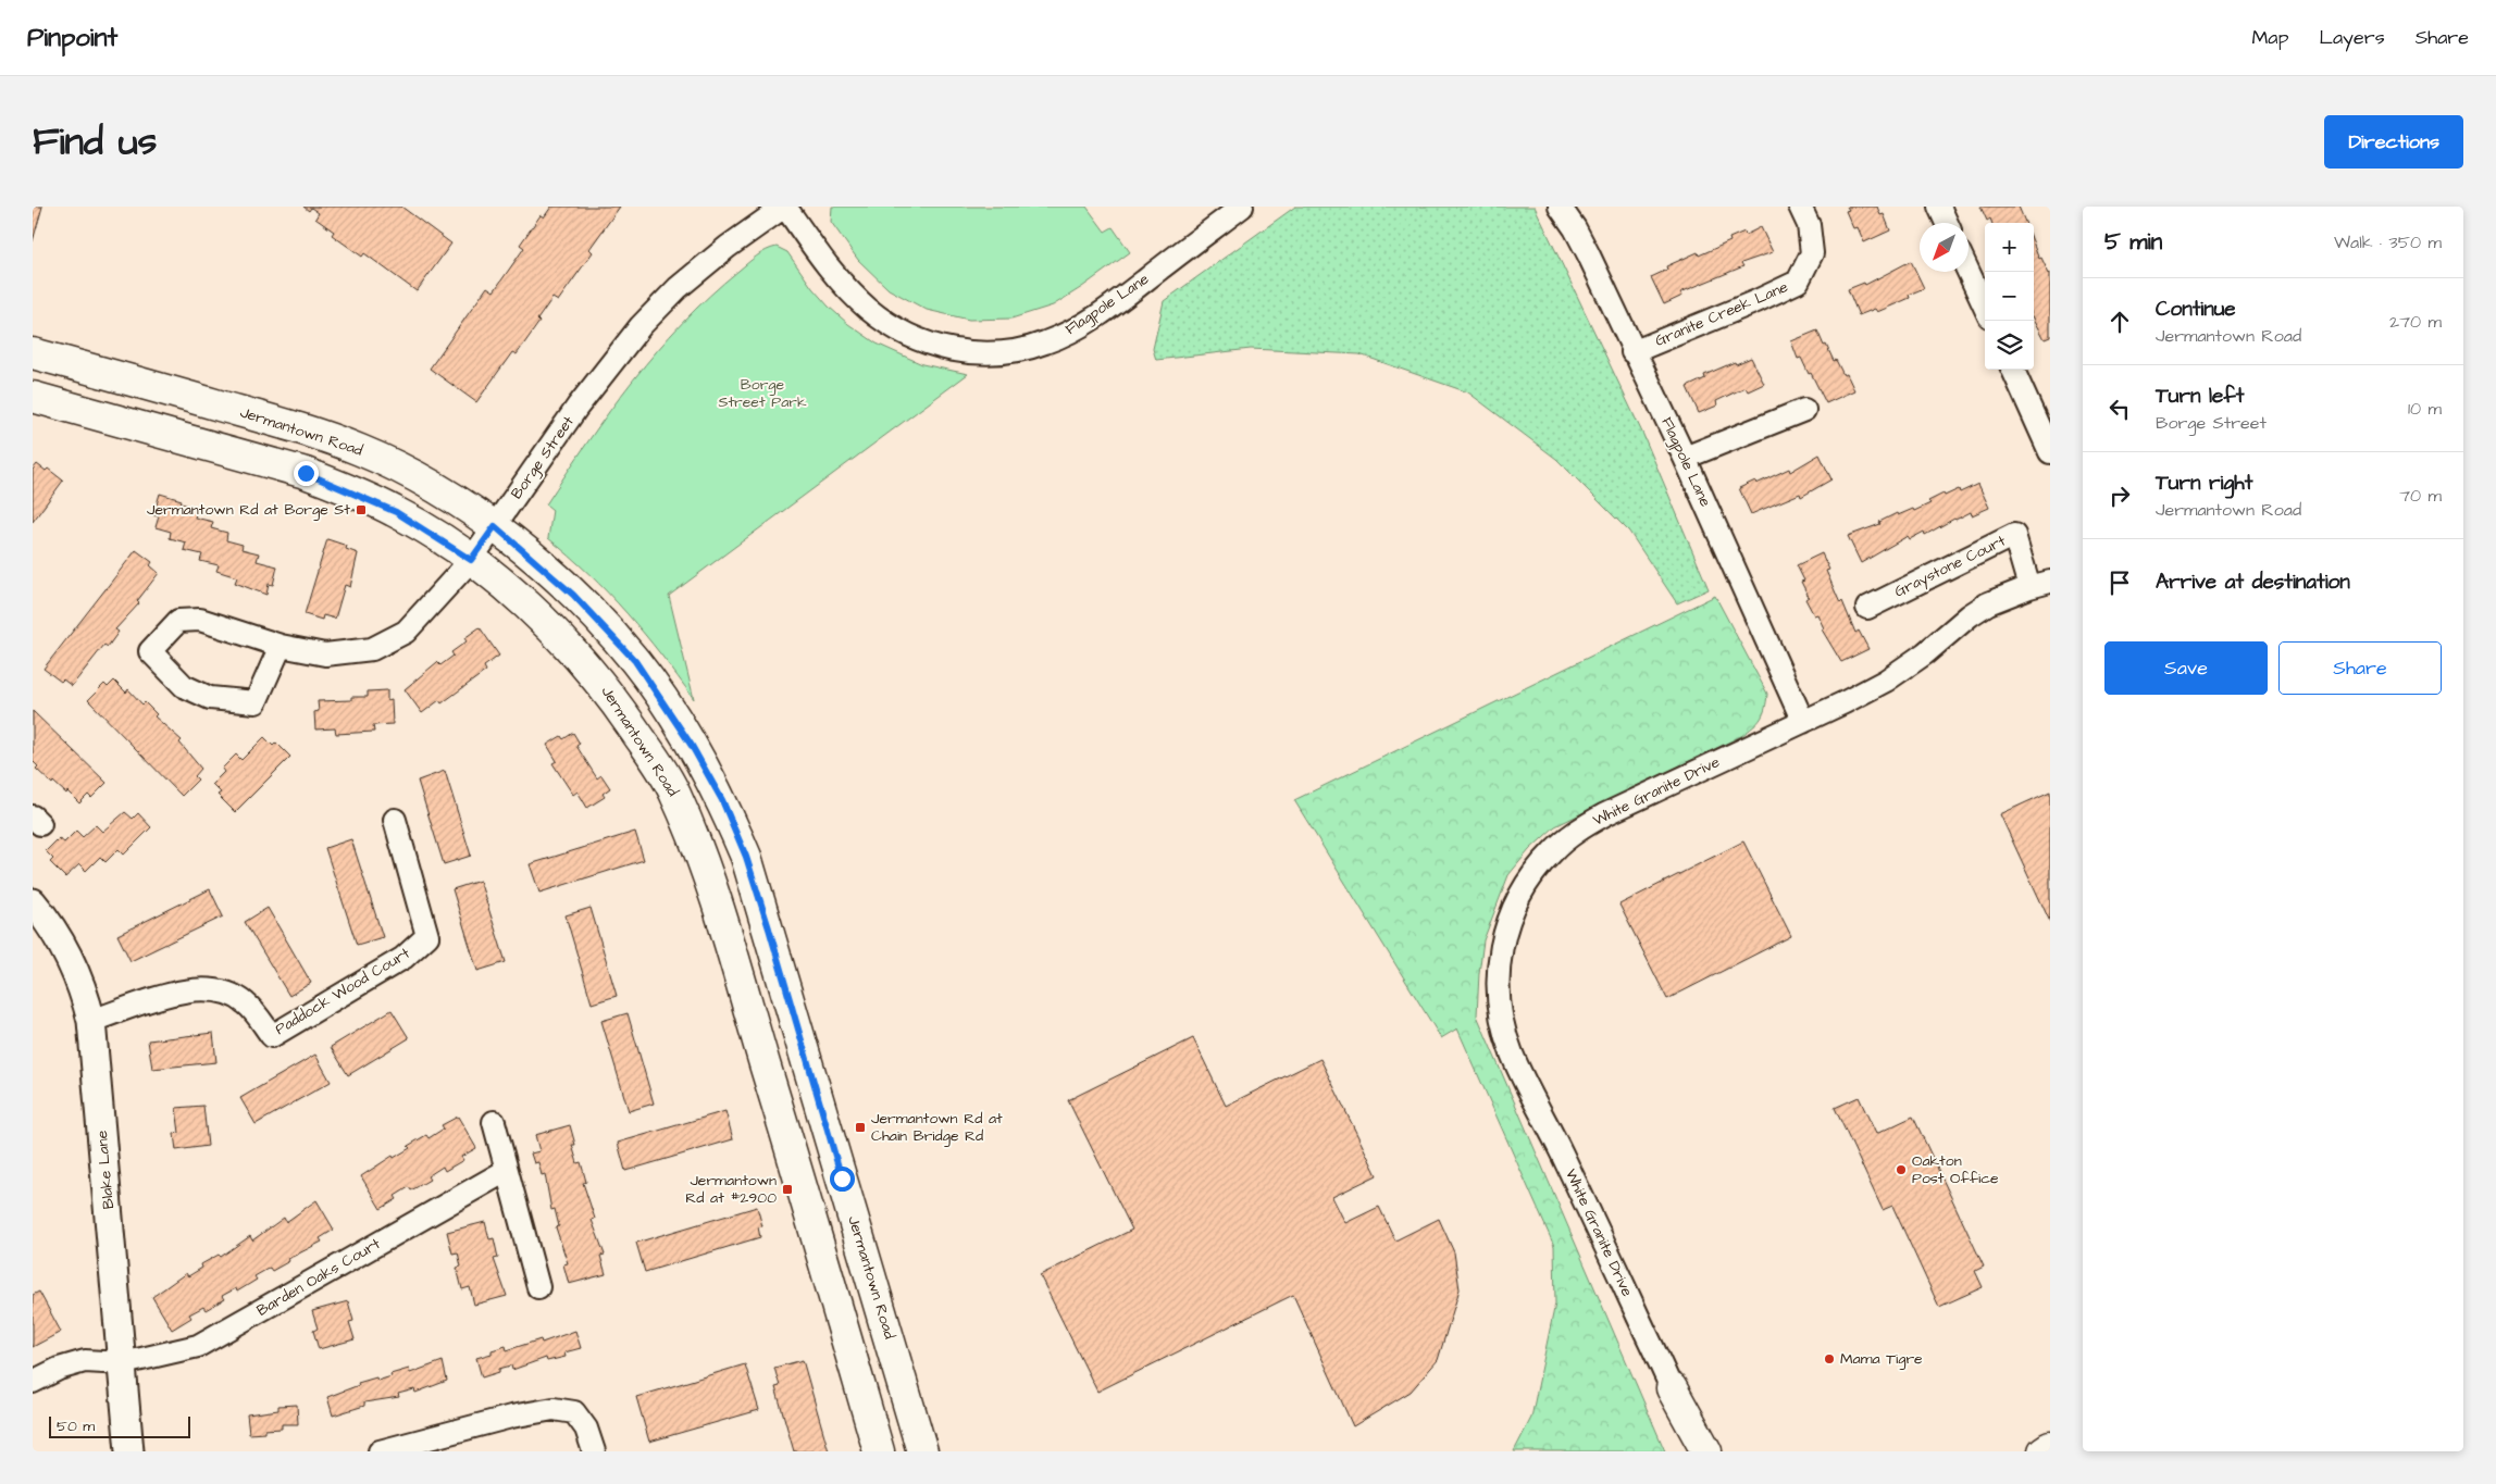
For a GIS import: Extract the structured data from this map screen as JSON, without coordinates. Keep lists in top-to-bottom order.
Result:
{
  "streets": {
    "main road": ["Jermantown Road"],
    "street": [
      "Flagpole Lane",
      "Granite Creek Lane",
      "Borge Street",
      "Graystone Court",
      "White Granite Drive",
      "Paddock Wood Court",
      "Blake Lane",
      "Barden Oaks Court"
    ]
  },
  "crossings": [
    ["Flagpole Lane", "Granite Creek Lane"],
    ["Flagpole Lane", "Borge Street"],
    ["Flagpole Lane", "White Granite Drive"],
    ["Jermantown Road", "Borge Street"],
    ["Graystone Court", "White Granite Drive"],
    ["Paddock Wood Court", "Blake Lane"],
    ["Blake Lane", "Barden Oaks Court"]
  ],
  "parks": ["Borge Street Park"],
  "places": {
    "transit": ["Jermantown Rd at Borge St", "Jermantown Rd at Chain Bridge Rd", "Jermantown Rd at #2900"],
    "other": ["Oakton Post Office", "Mama Tigre"]
  },
  "scale_bar": "50 m",
  "north": "bottom left",
  "page": {
    "header": "Pinpoint",
    "nav": ["Map", "Layers", "Share"],
    "title": "Find us",
    "buttons": [
      "Directions",
      ["Save", "Share"]
    ],
    "heading": ["5 min", "Walk · 350 m"],
    "map_buttons": ["+", "−"],
    "list": [
      ["Continue", "Jermantown Road", "270 m"],
      ["Turn left", "Borge Street", "10 m"],
      ["Turn right", "Jermantown Road", "70 m"],
      "Arrive at destination"
    ],
    "scale": "50 m"
  }
}
